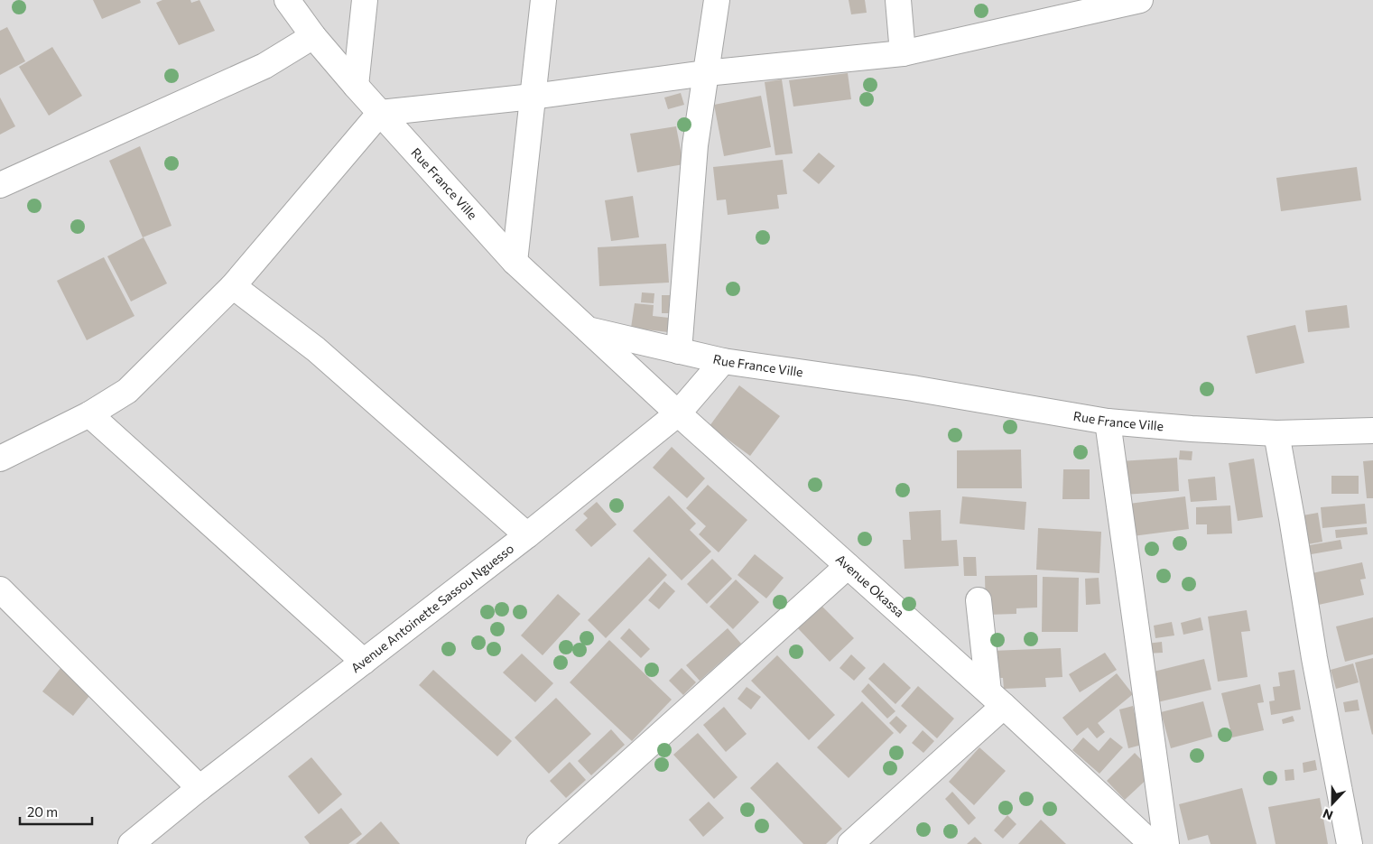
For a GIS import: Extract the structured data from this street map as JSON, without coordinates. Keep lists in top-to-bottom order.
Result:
{
  "streets": {
    "street": ["Rue France Ville", "Avenue Okassa", "Avenue Antoinette Sassou Nguesso"]
  },
  "crossings": [
    ["Rue France Ville", "Avenue Okassa"],
    ["Rue France Ville", "Avenue Antoinette Sassou Nguesso"],
    ["Avenue Okassa", "Avenue Antoinette Sassou Nguesso"]
  ],
  "scale_bar": "20 m",
  "north": "bottom"
}
